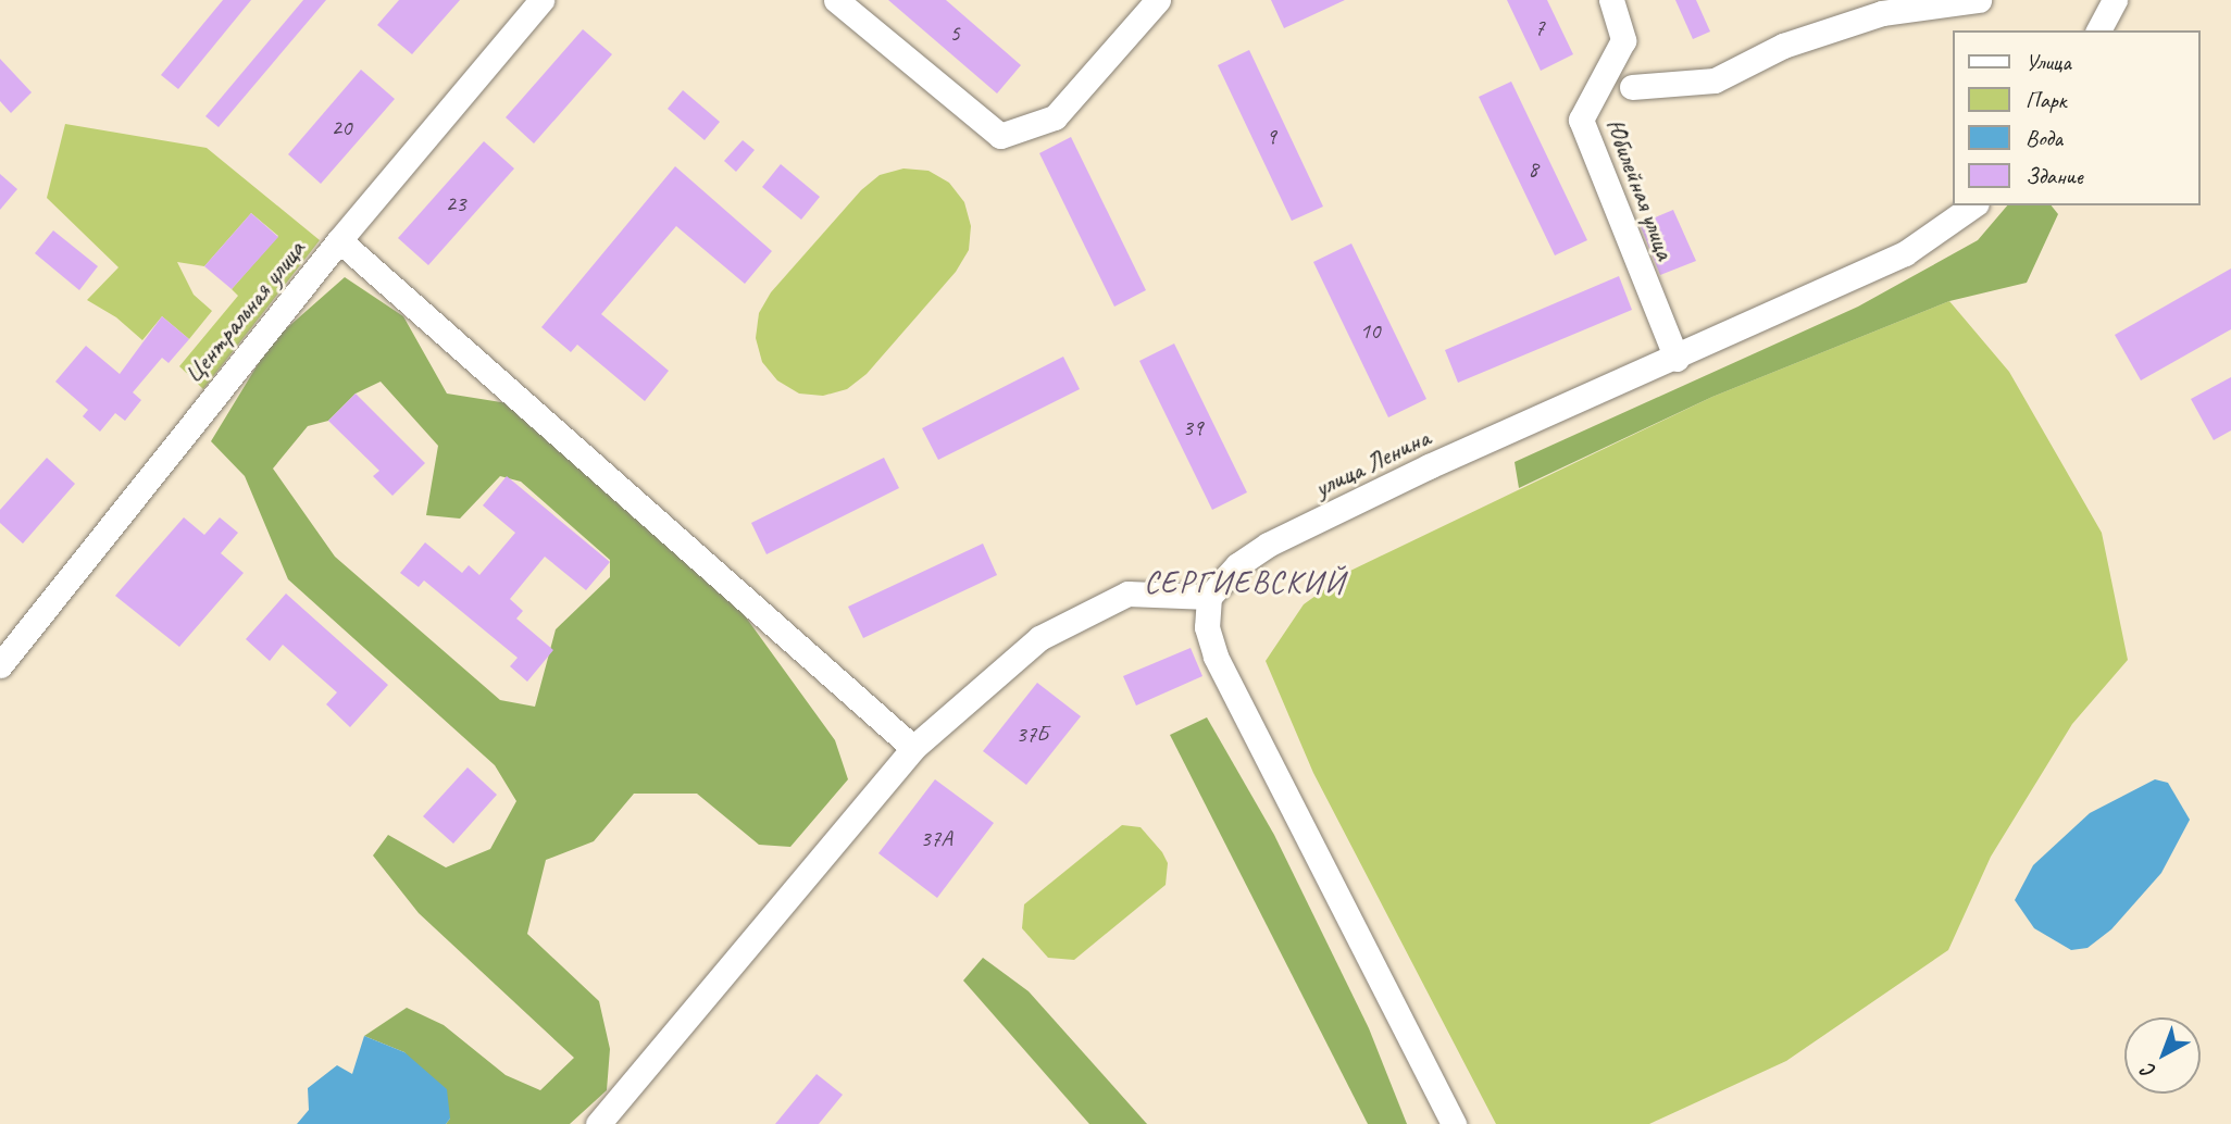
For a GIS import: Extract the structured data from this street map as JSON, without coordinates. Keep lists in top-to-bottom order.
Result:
{
  "streets": {
    "street": ["Юбилейная улица", "Центральная улица", "улица Ленина"]
  },
  "crossings": [
    ["Юбилейная улица", "улица Ленина"]
  ],
  "districts": ["СЕРГИЕВСКИЙ"],
  "house_numbers": [
    "7",
    "5",
    "20",
    "9",
    "8",
    "23",
    "10",
    "39",
    "37Б",
    "37А"
  ],
  "legend": [
    "Улица",
    "Парк",
    "Вода",
    "Здание"
  ],
  "north": "bottom left"
}
